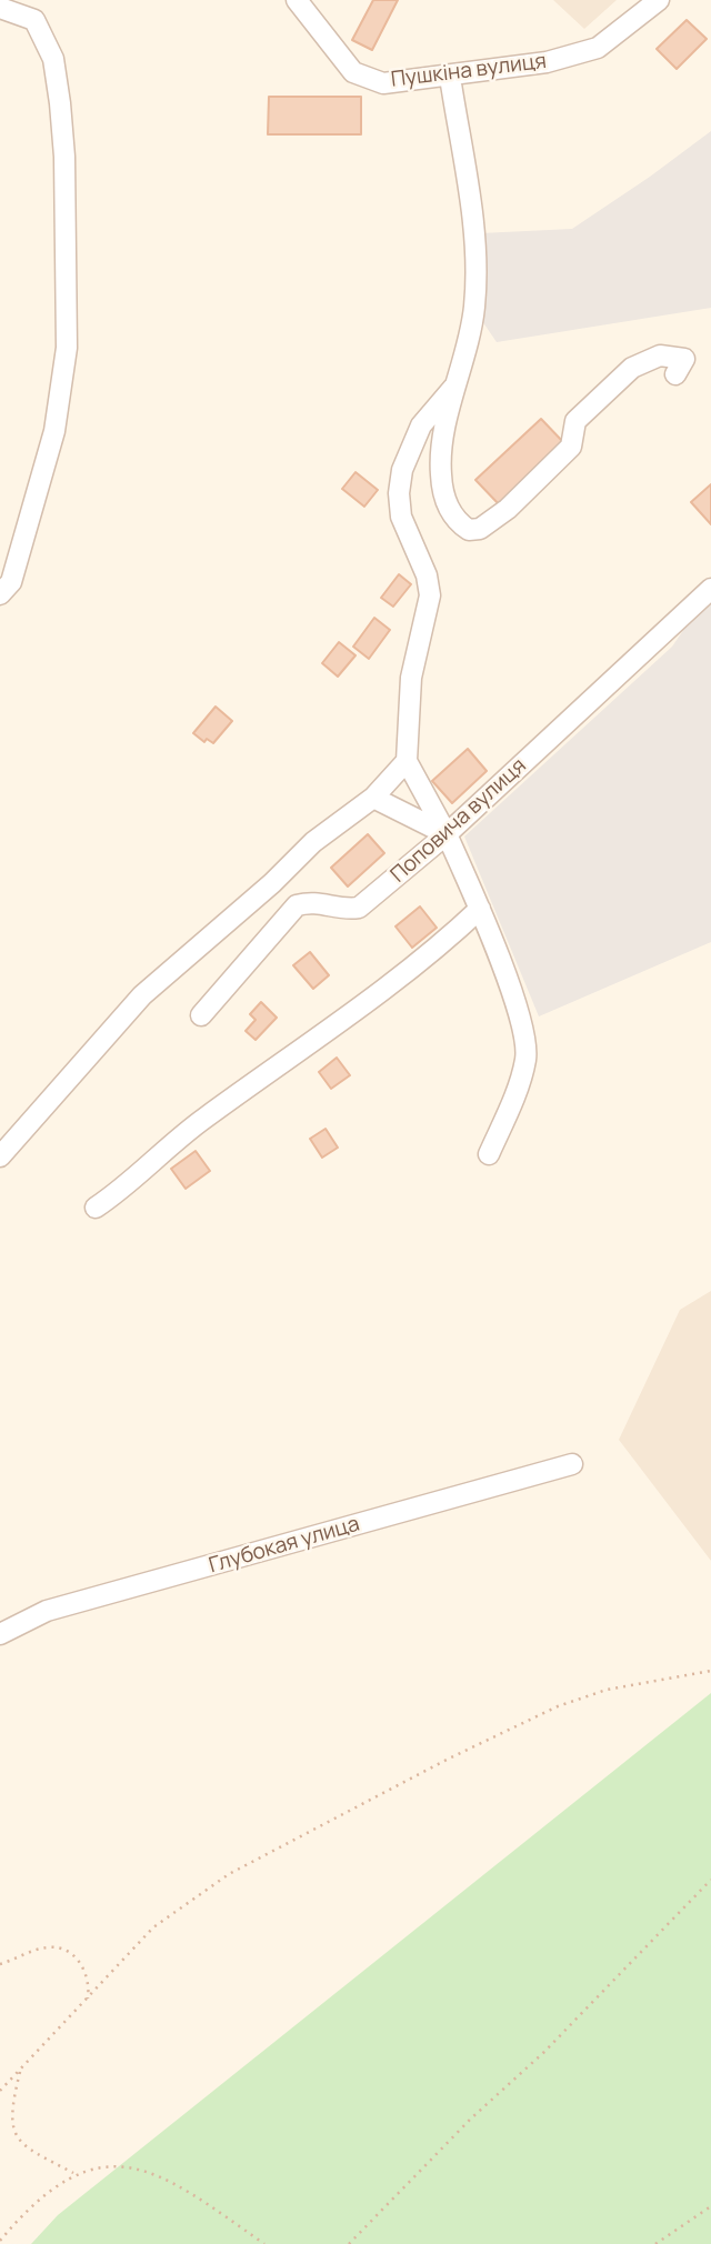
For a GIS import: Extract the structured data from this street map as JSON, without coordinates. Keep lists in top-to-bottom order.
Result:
{
  "streets": {
    "street": ["Пушкіна вулиця", "Поповича вулиця", "Глубокая улица"]
  }
}
